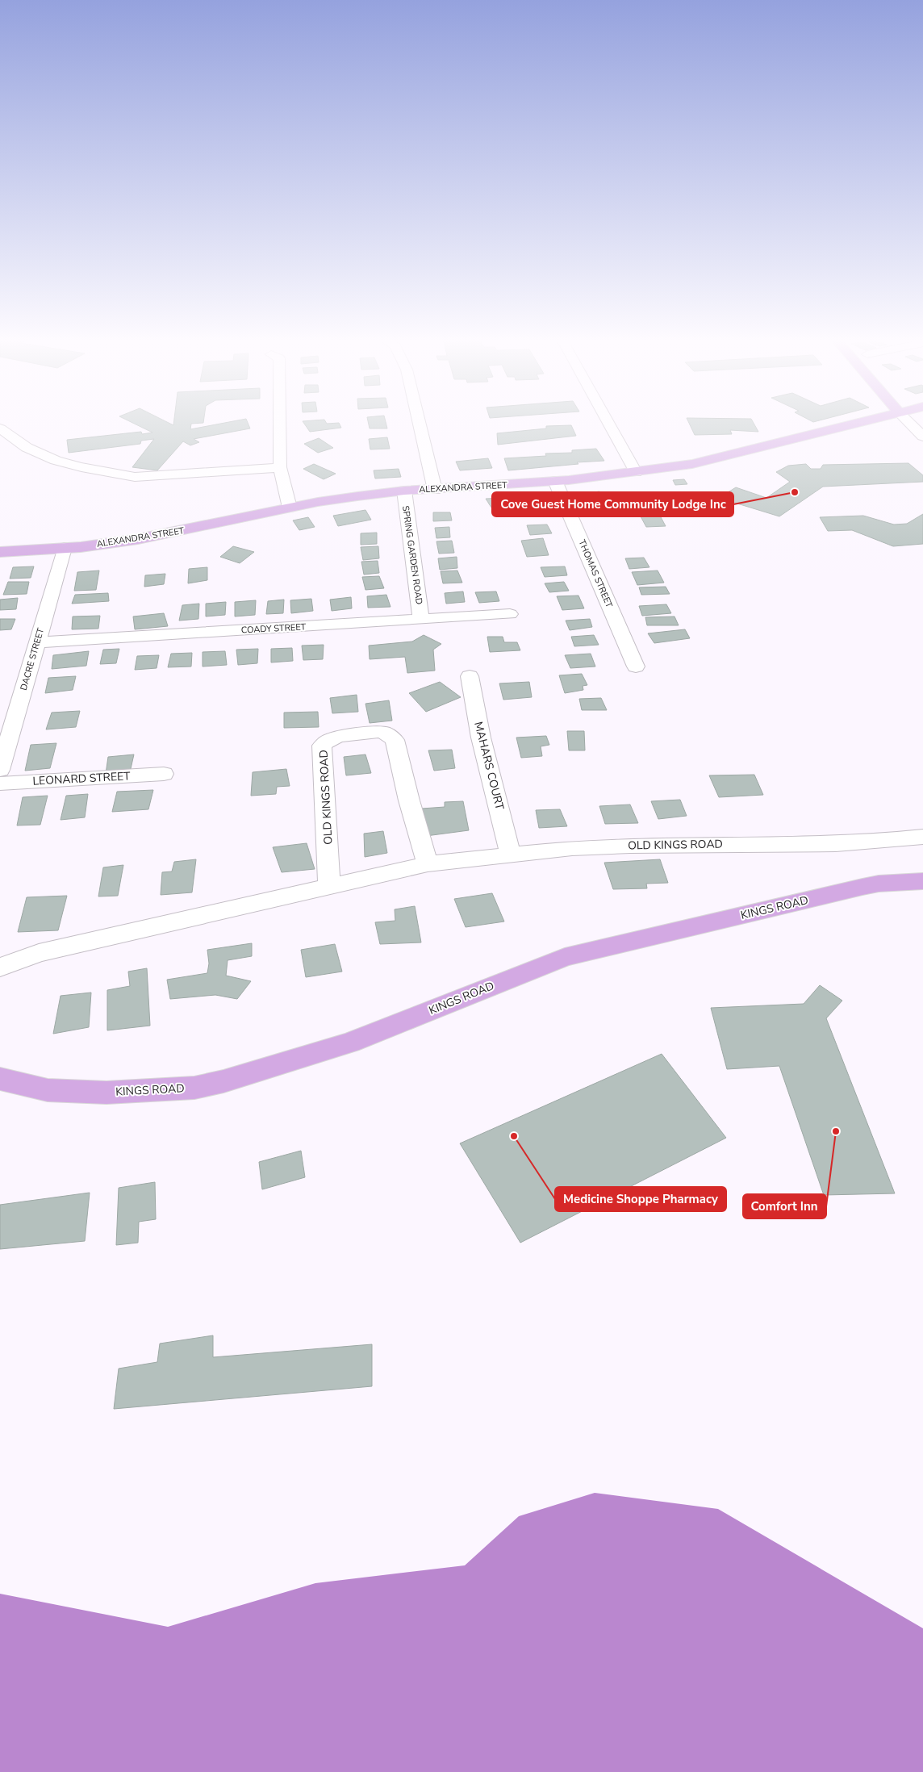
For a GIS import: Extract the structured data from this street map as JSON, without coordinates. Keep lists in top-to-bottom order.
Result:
{
  "streets": {
    "main road": ["ALEXANDRA STREET", "KINGS ROAD"],
    "street": [
      "SPRING GARDEN ROAD",
      "THOMAS STREET",
      "COADY STREET",
      "DACRE STREET",
      "MAHARS COURT",
      "LEONARD STREET",
      "OLD KINGS ROAD"
    ]
  },
  "crossings": [
    ["ALEXANDRA STREET", "SPRING GARDEN ROAD"],
    ["ALEXANDRA STREET", "THOMAS STREET"],
    ["ALEXANDRA STREET", "DACRE STREET"],
    ["SPRING GARDEN ROAD", "COADY STREET"],
    ["COADY STREET", "DACRE STREET"],
    ["MAHARS COURT", "OLD KINGS ROAD"]
  ],
  "places": ["Cove Guest Home Community Lodge Inc", "Comfort Inn", "Medicine Shoppe Pharmacy"]
}
